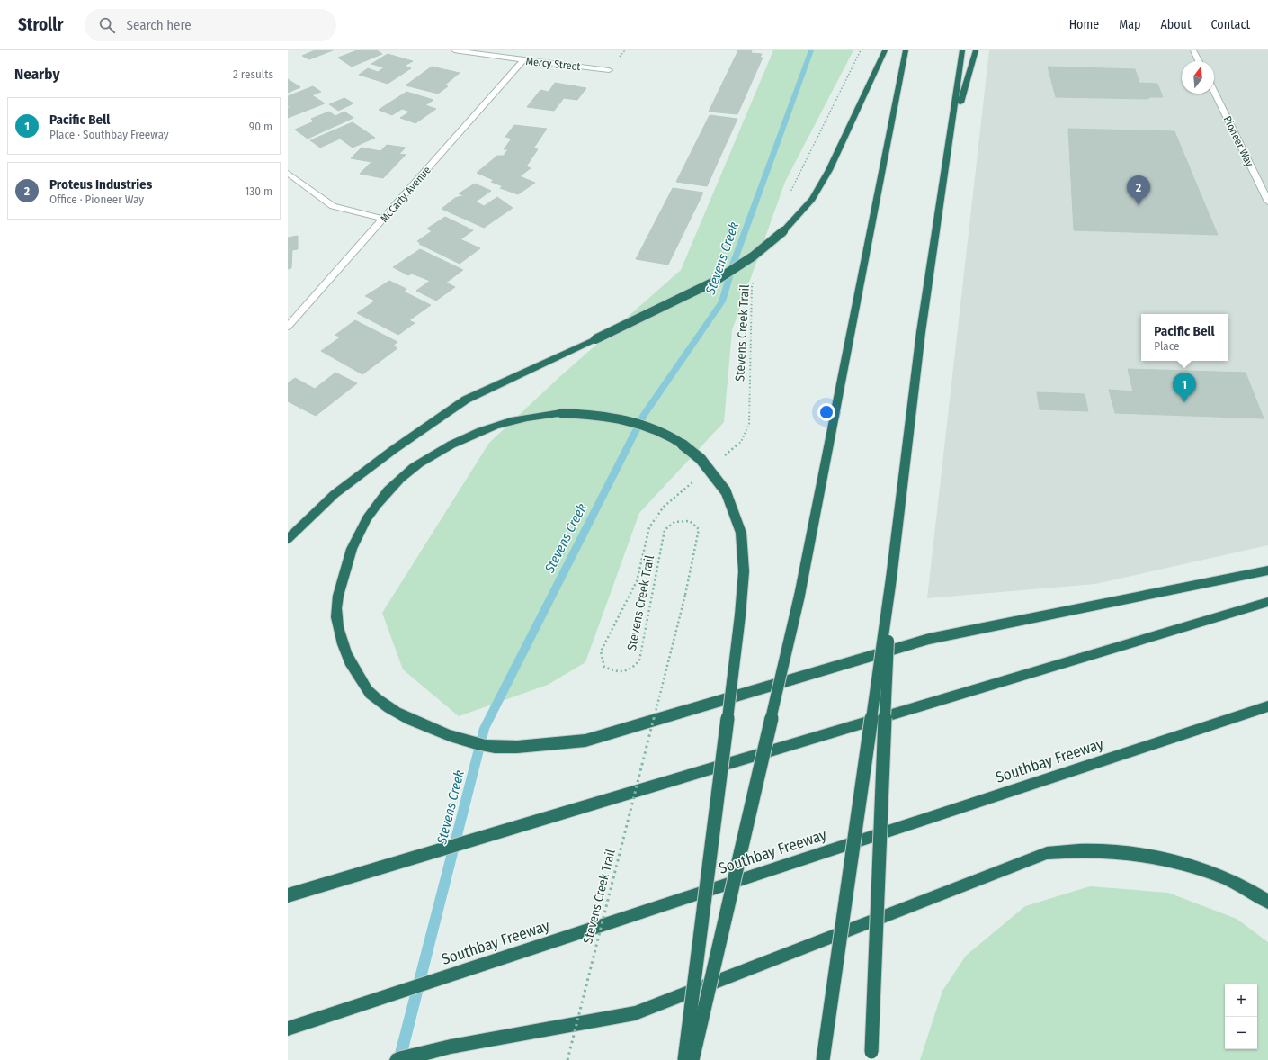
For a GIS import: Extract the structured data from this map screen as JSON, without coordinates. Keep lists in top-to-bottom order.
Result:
{
  "streets": {
    "highway": ["Southbay Freeway"],
    "street": ["Mercy Street", "Pioneer Way", "McCarty Avenue"],
    "path": ["Stevens Creek Trail"]
  },
  "crossings": [
    ["Mercy Street", "McCarty Avenue"]
  ],
  "water": ["Stevens Creek"],
  "north": "top",
  "page": {
    "header": "Strollr",
    "search": "Search here",
    "nav": [
      "Home",
      "Map",
      "About",
      "Contact"
    ],
    "heading": ["Nearby", "2 results"],
    "list": [
      {
        "mark": "1",
        "name": "Pacific Bell",
        "note": "Place · Southbay Freeway",
        "value": "90 m"
      },
      {
        "mark": "2",
        "name": "Proteus Industries",
        "note": "Office · Pioneer Way",
        "value": "130 m"
      }
    ],
    "pins": ["2", "1"],
    "popup": ["Pacific Bell", "Place"],
    "map_buttons": ["+", "−"]
  }
}
